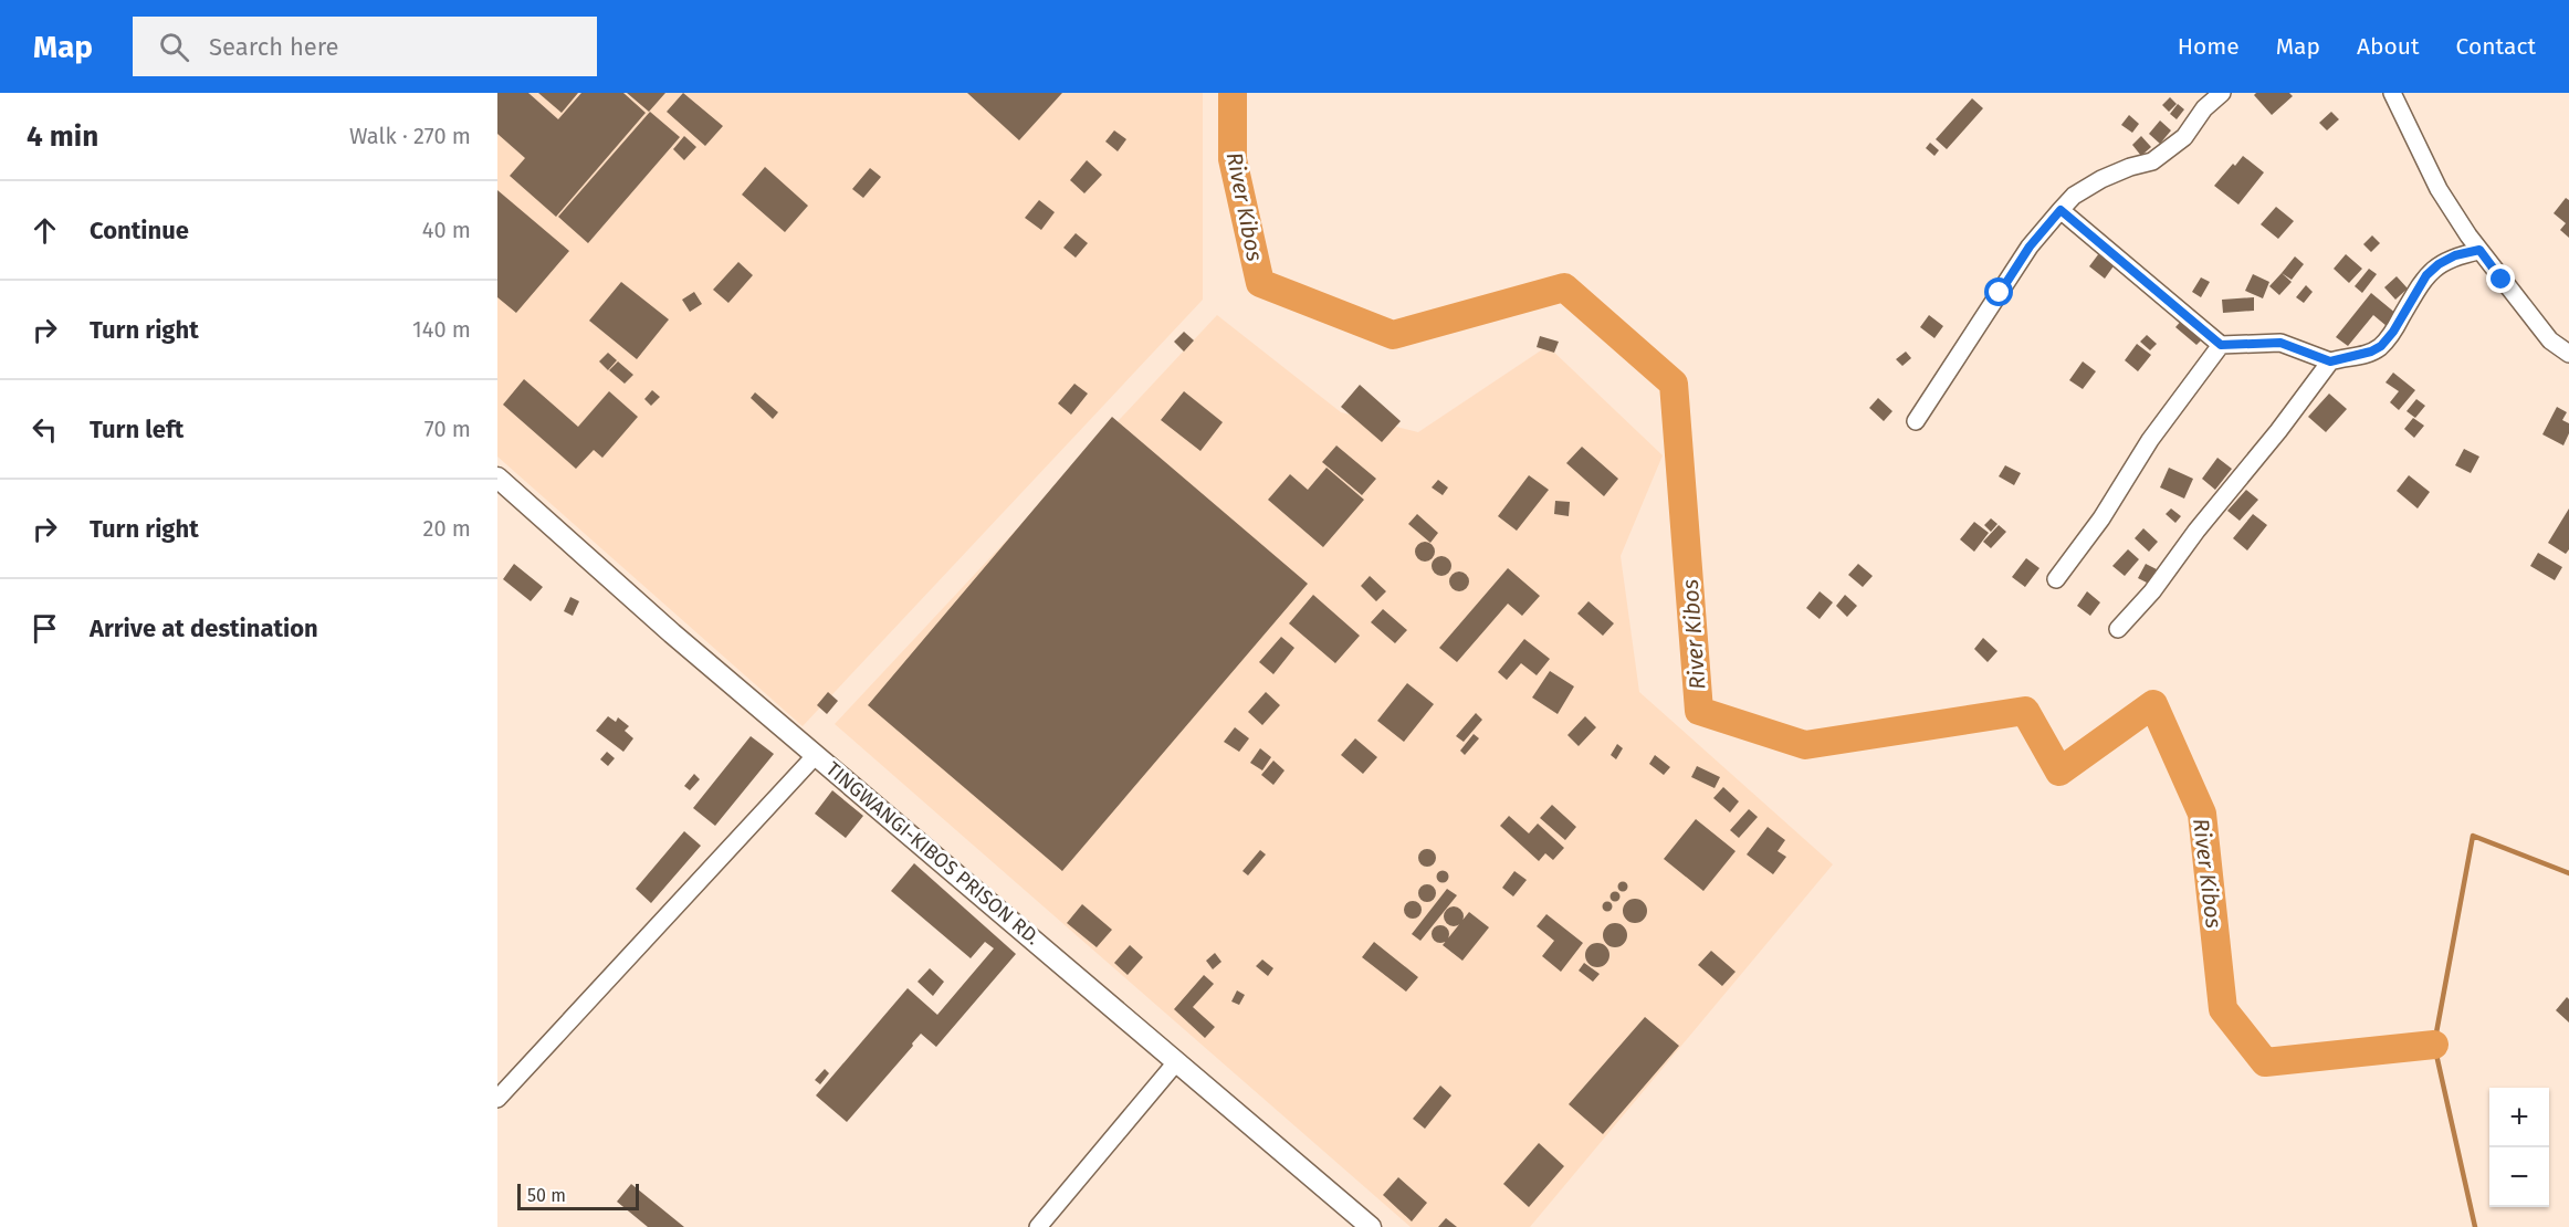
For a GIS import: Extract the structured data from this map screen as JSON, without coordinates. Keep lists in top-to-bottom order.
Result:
{
  "streets": {
    "street": ["TINGWANGI-KIBOS PRISON RD."]
  },
  "water": ["River Kibos"],
  "scale_bar": "50 m",
  "page": {
    "header": "Map",
    "search": "Search here",
    "nav": [
      "Home",
      "Map",
      "About",
      "Contact"
    ],
    "heading": ["4 min", "Walk · 270 m"],
    "list": [
      ["Continue", "40 m"],
      ["Turn right", "140 m"],
      ["Turn left", "70 m"],
      ["Turn right", "20 m"],
      "Arrive at destination"
    ],
    "map_buttons": ["+", "−"],
    "scale": "50 m"
  }
}
